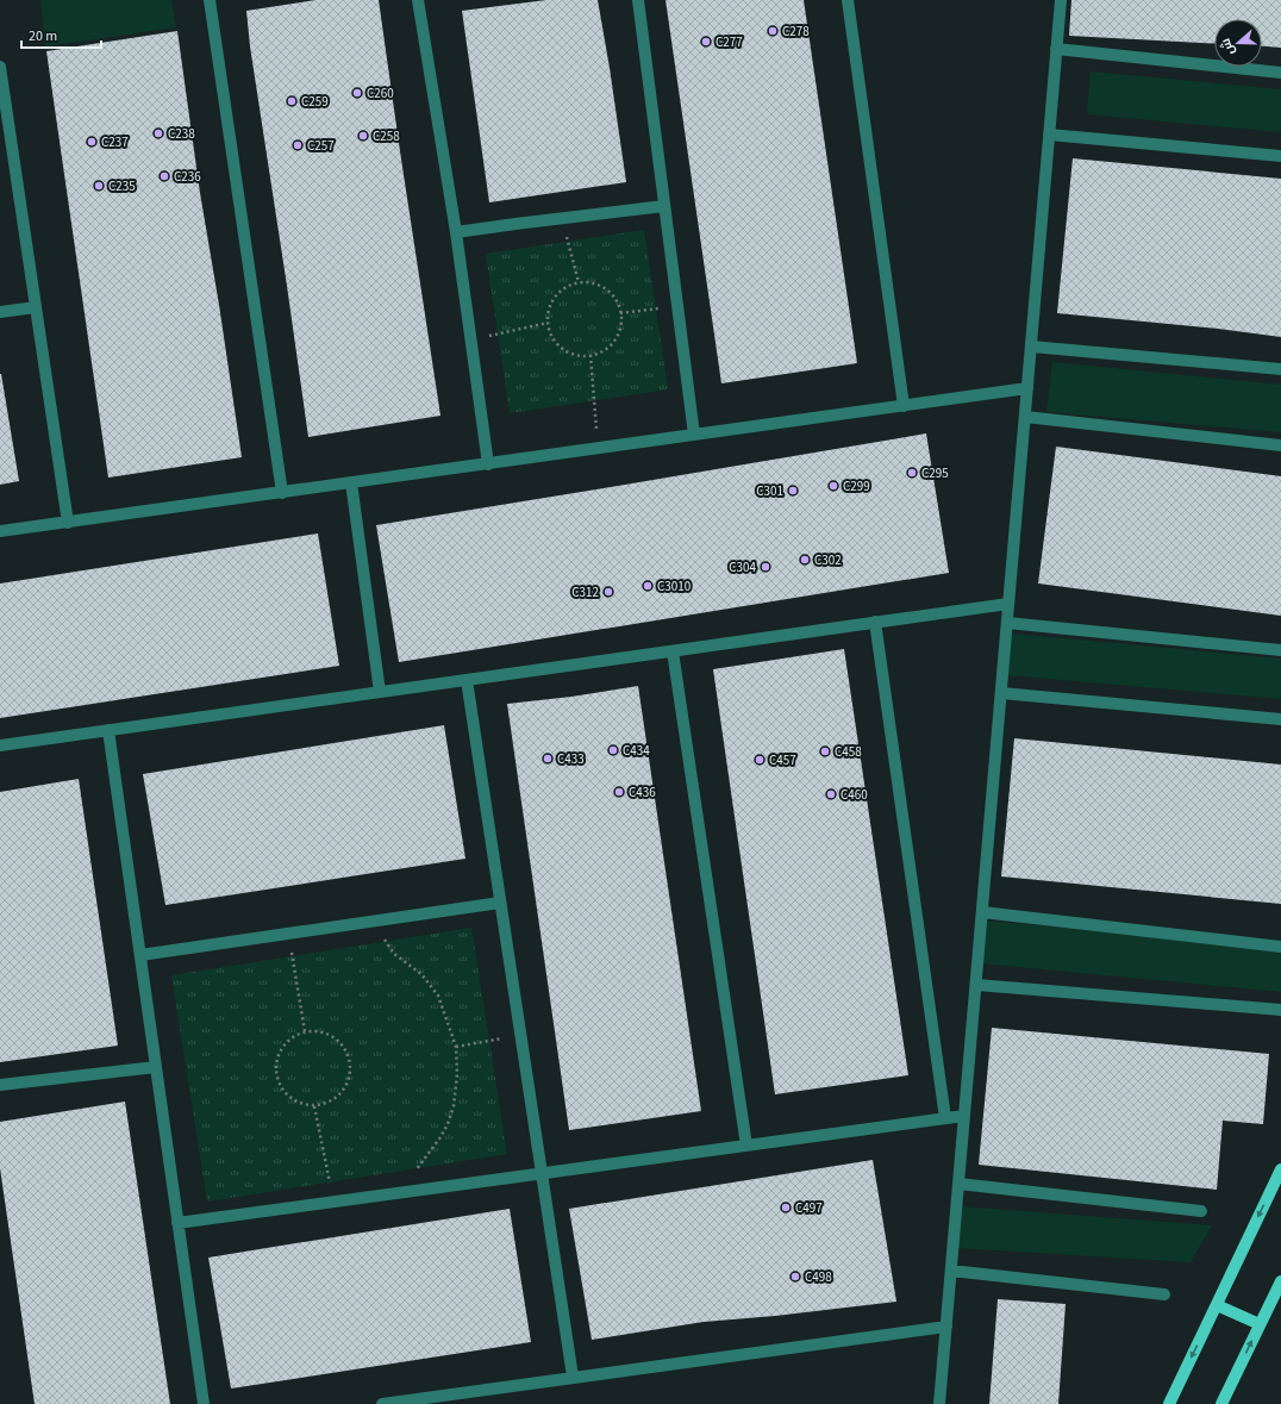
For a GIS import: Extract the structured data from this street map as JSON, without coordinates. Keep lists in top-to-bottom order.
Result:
{
  "places": [
    "C278",
    "C277",
    "C260",
    "C259",
    "C238",
    "C258",
    "C237",
    "C257",
    "C236",
    "C235",
    "C295",
    "C299",
    "C301",
    "C302",
    "C304",
    "C3010",
    "C312",
    "C434",
    "C458",
    "C433",
    "C457",
    "C436",
    "C460",
    "C497",
    "C498"
  ],
  "scale_bar": "20 m",
  "north": "left"
}
